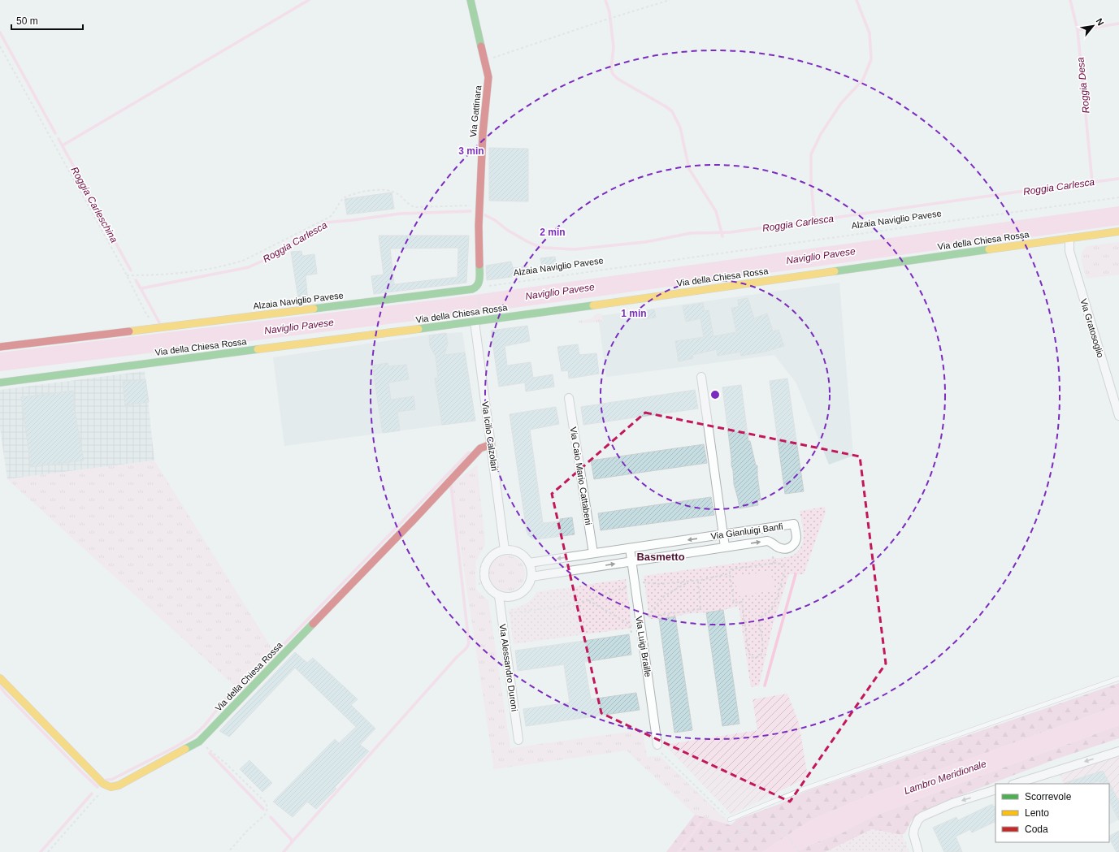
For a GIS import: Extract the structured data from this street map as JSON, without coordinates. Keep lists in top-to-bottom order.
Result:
{
  "streets": {
    "street": [
      "Via Gattinara",
      "Alzaia Naviglio Pavese",
      "Via della Chiesa Rossa",
      "Via Gratosoglio",
      "Via Icilio Calzolari",
      "Via Caio Mario Cattabeni",
      "Via Gianluigi Banfi",
      "Via Luigi Braille",
      "Via Alessandro Duroni"
    ]
  },
  "crossings": [
    ["Via Gattinara", "Alzaia Naviglio Pavese"],
    ["Via della Chiesa Rossa", "Via Gratosoglio"],
    ["Via della Chiesa Rossa", "Via Icilio Calzolari"],
    ["Via Icilio Calzolari", "Via Gianluigi Banfi"],
    ["Via Icilio Calzolari", "Via Alessandro Duroni"],
    ["Via Caio Mario Cattabeni", "Via Gianluigi Banfi"],
    ["Via Gianluigi Banfi", "Via Luigi Braille"],
    ["Via Gianluigi Banfi", "Via Alessandro Duroni"]
  ],
  "districts": ["Basmetto"],
  "water": [
    "Roggia Desa",
    "Roggia Carlesca",
    "Roggia Carleschina",
    "Naviglio Pavese",
    "Lambro Meridionale"
  ],
  "legend": ["Scorrevole", "Lento", "Coda"],
  "scale_bar": "50 m",
  "north": "top right",
  "rings": ["3 min", "2 min", "1 min"]
}
